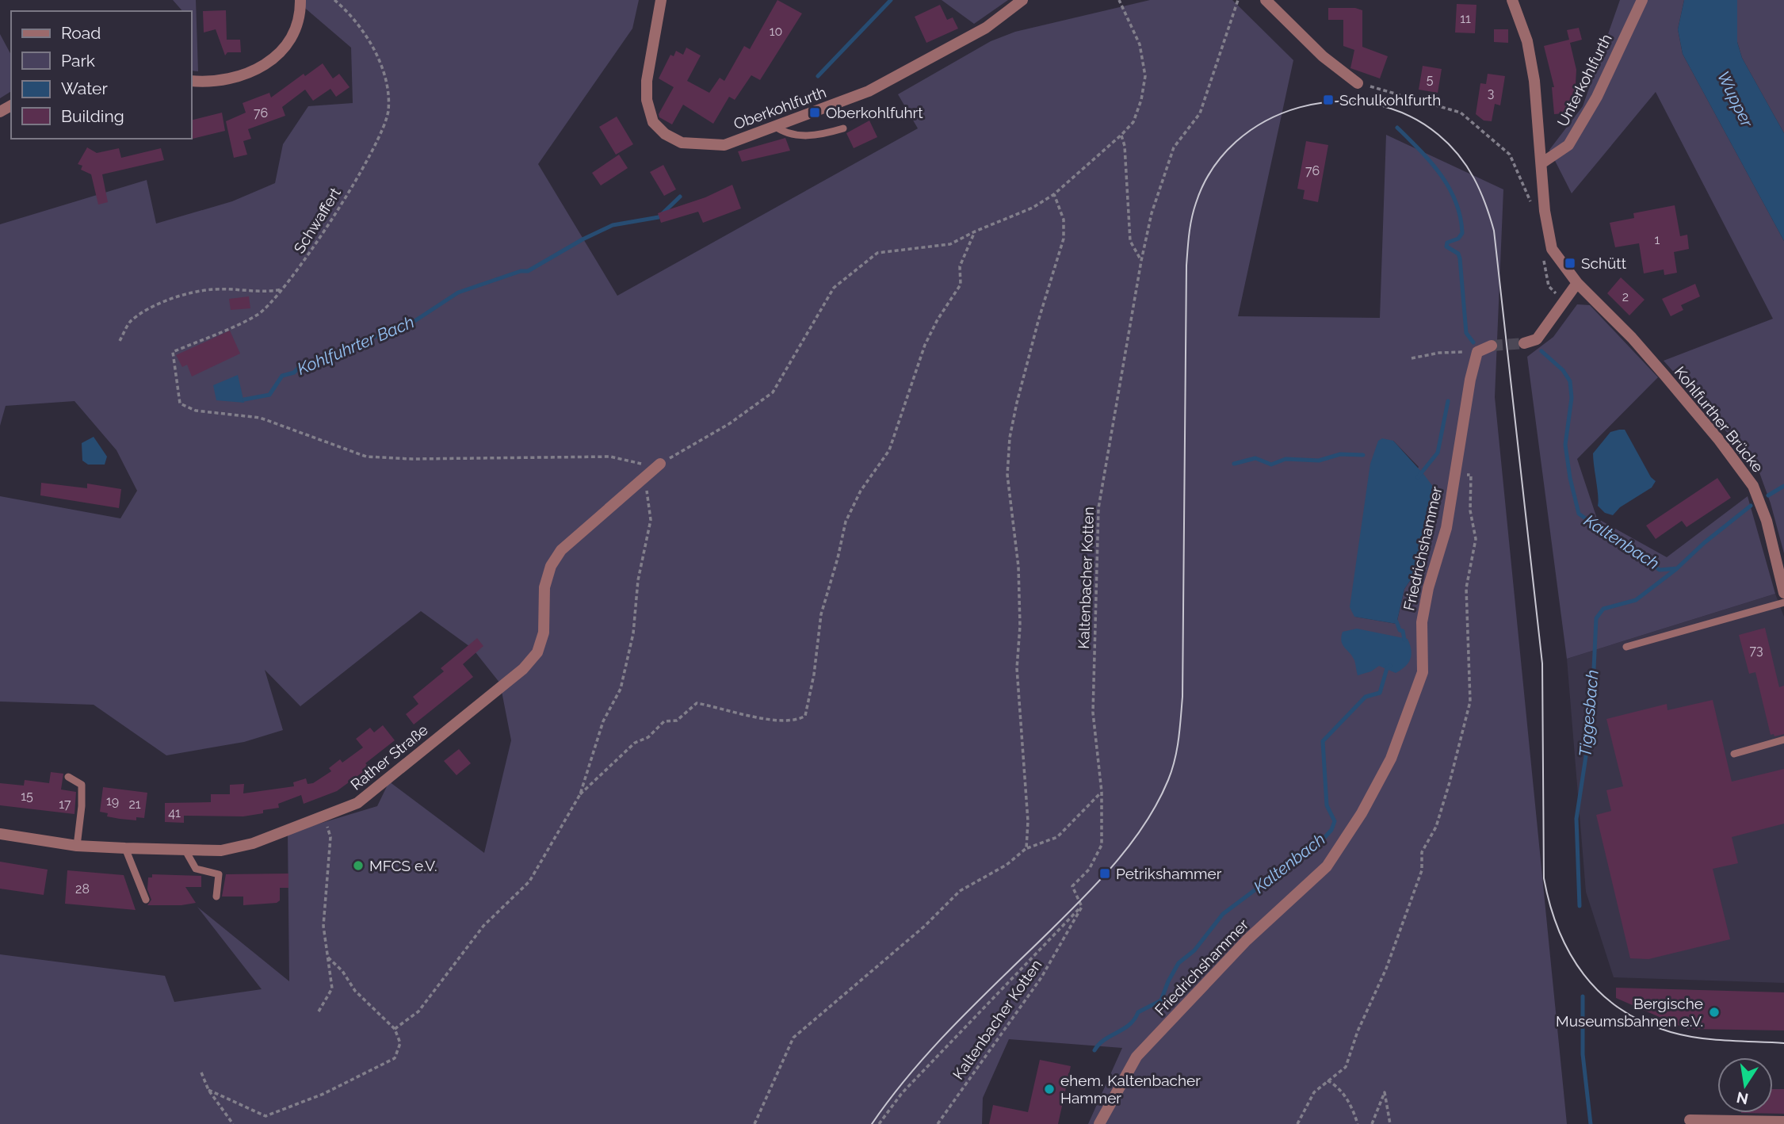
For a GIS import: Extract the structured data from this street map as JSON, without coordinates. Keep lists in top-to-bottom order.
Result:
{
  "streets": {
    "street": [
      "Unterkohlfurth",
      "Oberkohlfurth",
      "Kohlfurther Brücke",
      "Friedrichshammer",
      "Rather Straße"
    ],
    "path": ["Schwaffert", "Kaltenbacher Kotten"]
  },
  "crossings": [
    ["Schwaffert", "Rather Straße"]
  ],
  "water": [
    "Wupper",
    "Kohlfuhrter Bach",
    "Kaltenbach",
    "Tiggesbach"
  ],
  "places": {
    "transit": [
      "Schulkohlfurth",
      "Oberkohlfuhrt",
      "Schütt",
      "Petrikshammer"
    ],
    "other": ["MFCS e.V.", "Bergische Museumsbahnen e.V.", "ehem. Kaltenbacher Hammer"]
  },
  "house_numbers": [
    "11",
    "10",
    "5",
    "3",
    "76",
    "76",
    "1",
    "2",
    "73",
    "15",
    "19",
    "17",
    "21",
    "41",
    "28"
  ],
  "legend": [
    "Road",
    "Park",
    "Water",
    "Building"
  ],
  "north": "bottom"
}
